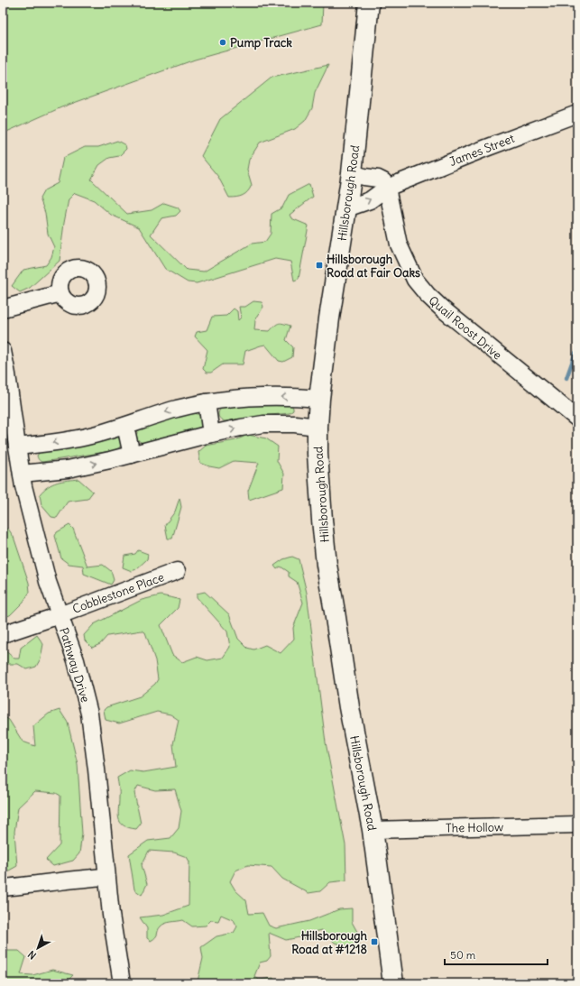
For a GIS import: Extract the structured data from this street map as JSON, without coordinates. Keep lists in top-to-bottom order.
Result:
{
  "streets": {
    "main road": ["Hillsborough Road"],
    "street": [
      "James Street",
      "Quail Roost Drive",
      "Cobblestone Place",
      "Pathway Drive",
      "The Hollow"
    ]
  },
  "crossings": [
    ["James Street", "Hillsborough Road"],
    ["James Street", "Quail Roost Drive"],
    ["Hillsborough Road", "The Hollow"],
    ["Cobblestone Place", "Pathway Drive"]
  ],
  "places": {
    "other": ["Pump Track"],
    "transit": ["Hillsborough Road at Fair Oaks", "Hillsborough Road at #1218"]
  },
  "scale_bar": "50 m",
  "north": "bottom left"
}
